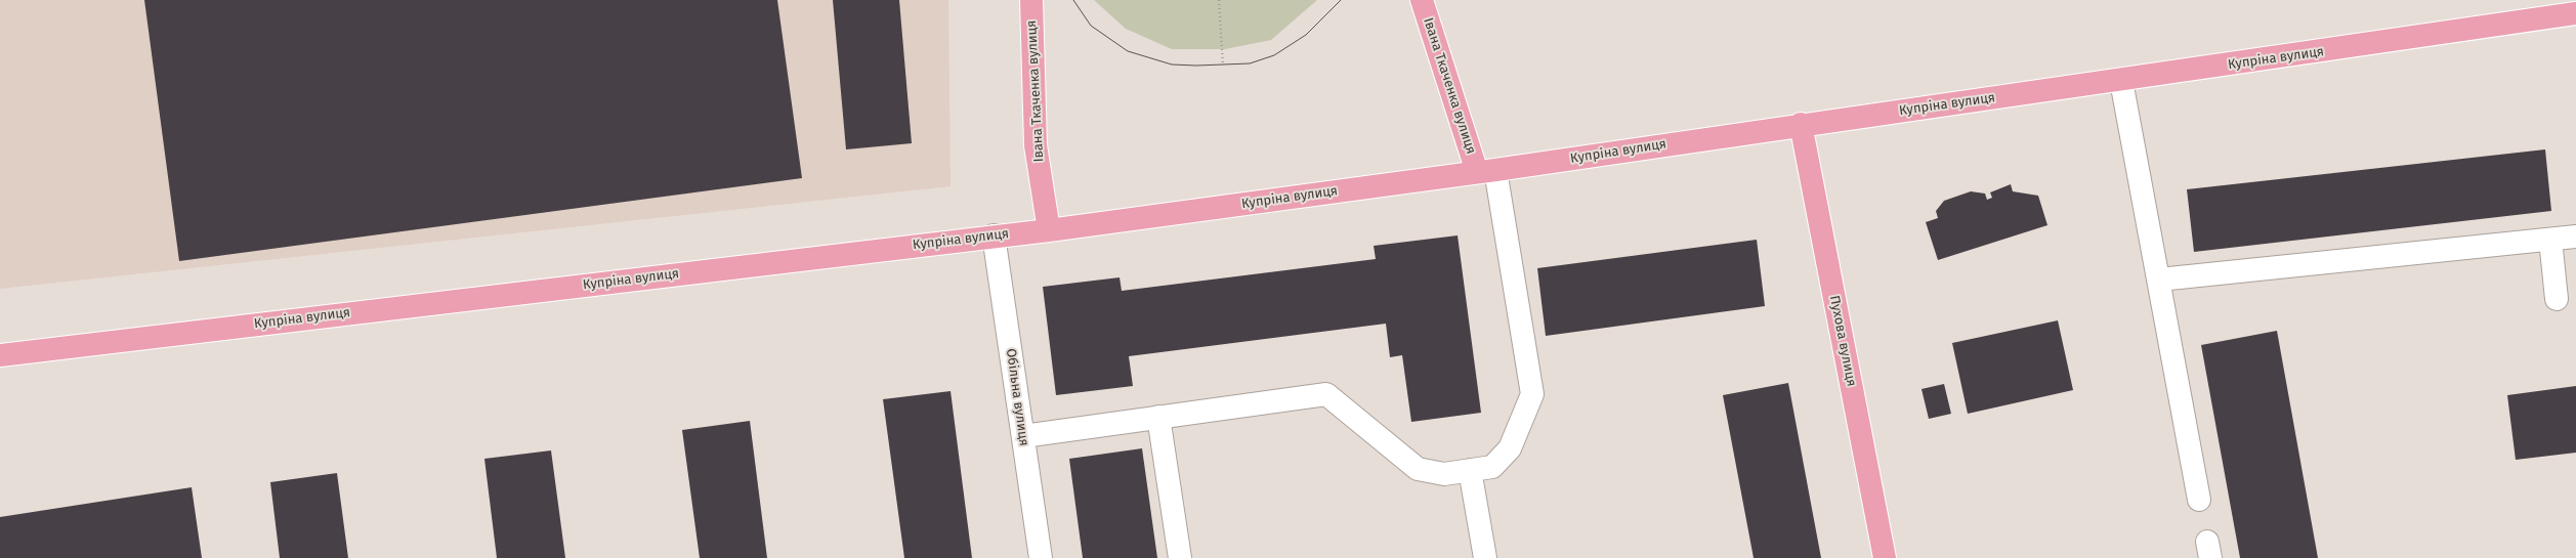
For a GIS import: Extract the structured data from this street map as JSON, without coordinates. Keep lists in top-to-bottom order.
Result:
{
  "streets": {
    "main road": ["Купріна вулиця", "Івана Ткаченка вулиця", "Пухова вулиця"],
    "street": ["Обільна вулиця"]
  },
  "crossings": [
    ["Купріна вулиця", "Івана Ткаченка вулиця"],
    ["Купріна вулиця", "Пухова вулиця"],
    ["Купріна вулиця", "Обільна вулиця"]
  ]
}
